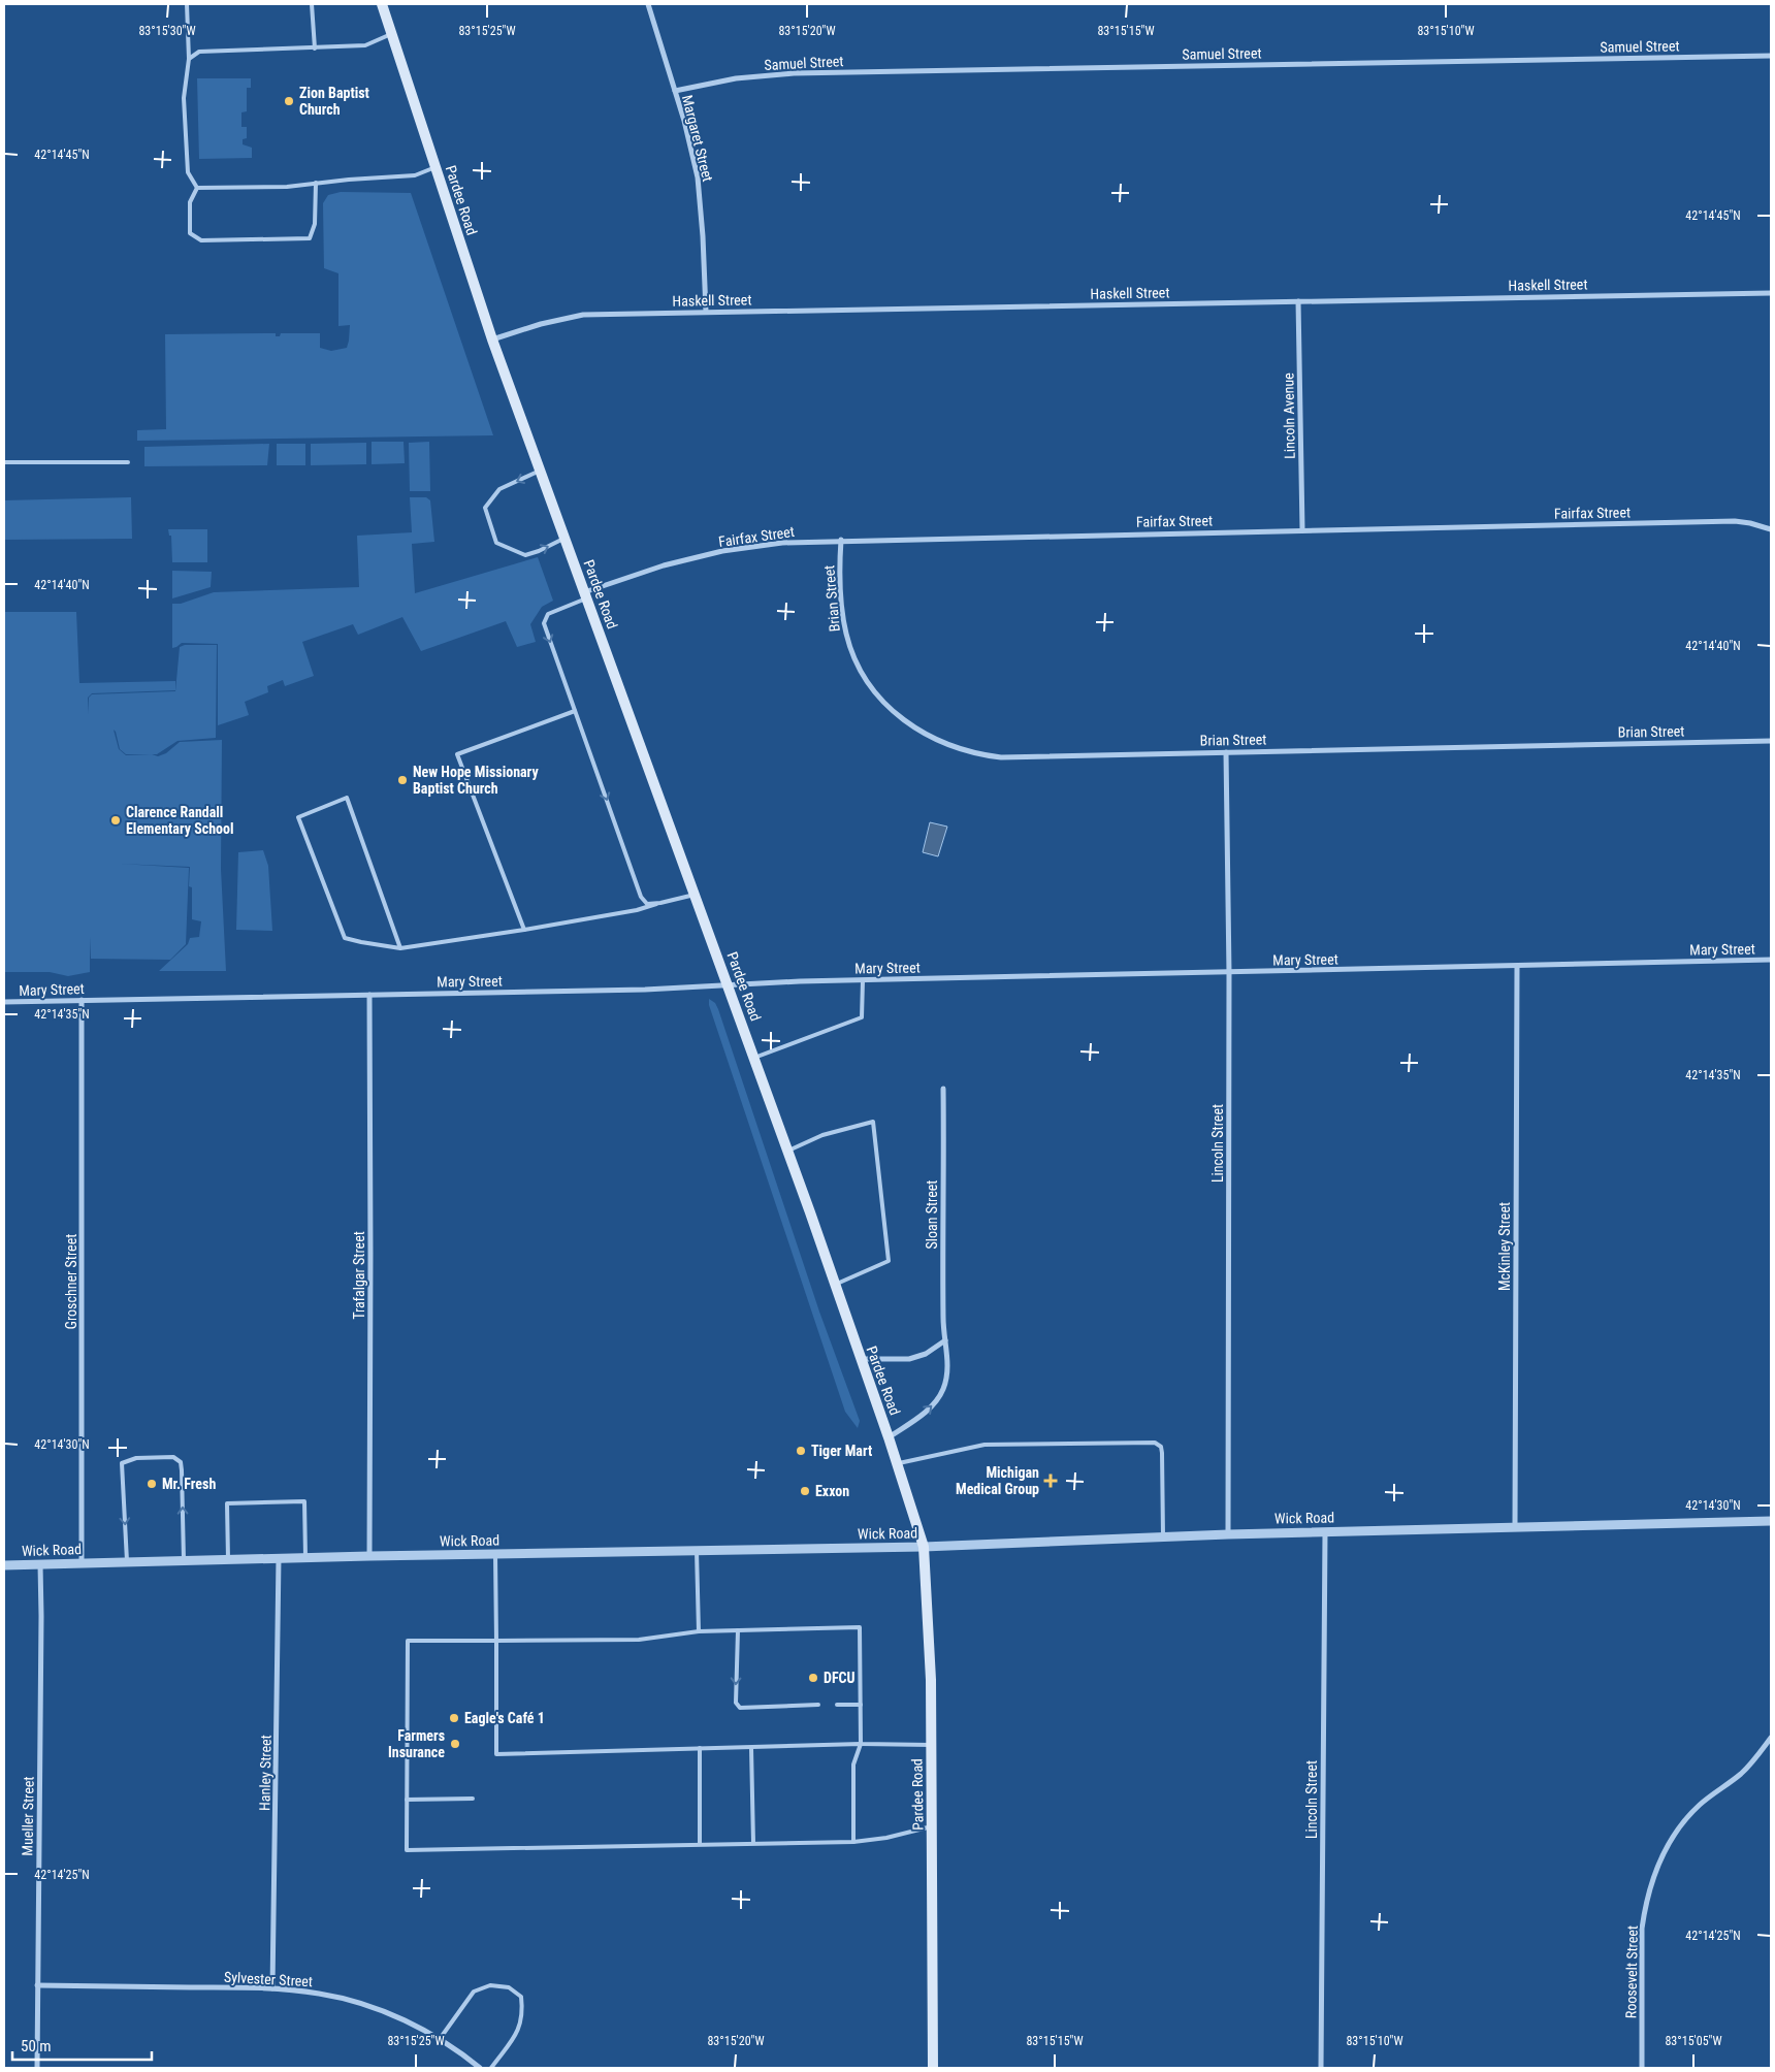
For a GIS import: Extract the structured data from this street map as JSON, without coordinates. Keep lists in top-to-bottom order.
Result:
{
  "streets": {
    "main road": ["Pardee Road"],
    "street": [
      "Samuel Street",
      "Margaret Street",
      "Haskell Street",
      "Lincoln Avenue",
      "Fairfax Street",
      "Brian Street",
      "Mary Street",
      "Lincoln Street",
      "Sloan Street",
      "McKinley Street",
      "Trafalgar Street",
      "Groschner Street",
      "Wick Road",
      "Hanley Street",
      "Mueller Street",
      "Roosevelt Street",
      "Sylvester Street"
    ]
  },
  "crossings": [
    ["Samuel Street", "Margaret Street"],
    ["Margaret Street", "Haskell Street"],
    ["Pardee Road", "Haskell Street"],
    ["Pardee Road", "Fairfax Street"],
    ["Pardee Road", "Mary Street"],
    ["Pardee Road", "Sloan Street"],
    ["Pardee Road", "Wick Road"],
    ["Haskell Street", "Lincoln Avenue"],
    ["Lincoln Avenue", "Fairfax Street"],
    ["Fairfax Street", "Brian Street"],
    ["Brian Street", "Lincoln Street"],
    ["Mary Street", "Lincoln Street"],
    ["Mary Street", "McKinley Street"],
    ["Mary Street", "Trafalgar Street"],
    ["Mary Street", "Groschner Street"],
    ["Lincoln Street", "Wick Road"],
    ["McKinley Street", "Wick Road"],
    ["Trafalgar Street", "Wick Road"],
    ["Groschner Street", "Wick Road"],
    ["Wick Road", "Hanley Street"],
    ["Wick Road", "Mueller Street"],
    ["Hanley Street", "Sylvester Street"],
    ["Mueller Street", "Sylvester Street"]
  ],
  "places": {
    "other": [
      "Zion Baptist Church",
      "New Hope Missionary Baptist Church",
      "Clarence Randall Elementary School",
      "Tiger Mart",
      "Mr. Fresh",
      "Exxon",
      "DFCU",
      "Eagle's Café 1",
      "Farmers Insurance"
    ],
    "health": ["Michigan Medical Group"]
  },
  "scale_bar": "50 m",
  "coordinates": [
    "83°15'30\"W",
    "83°15'25\"W",
    "83°15'20\"W",
    "83°15'15\"W",
    "83°15'10\"W",
    "42°14'45\"N",
    "42°14'40\"N",
    "42°14'35\"N",
    "42°14'30\"N",
    "42°14'25\"N",
    "83°15'05\"W"
  ]
}
